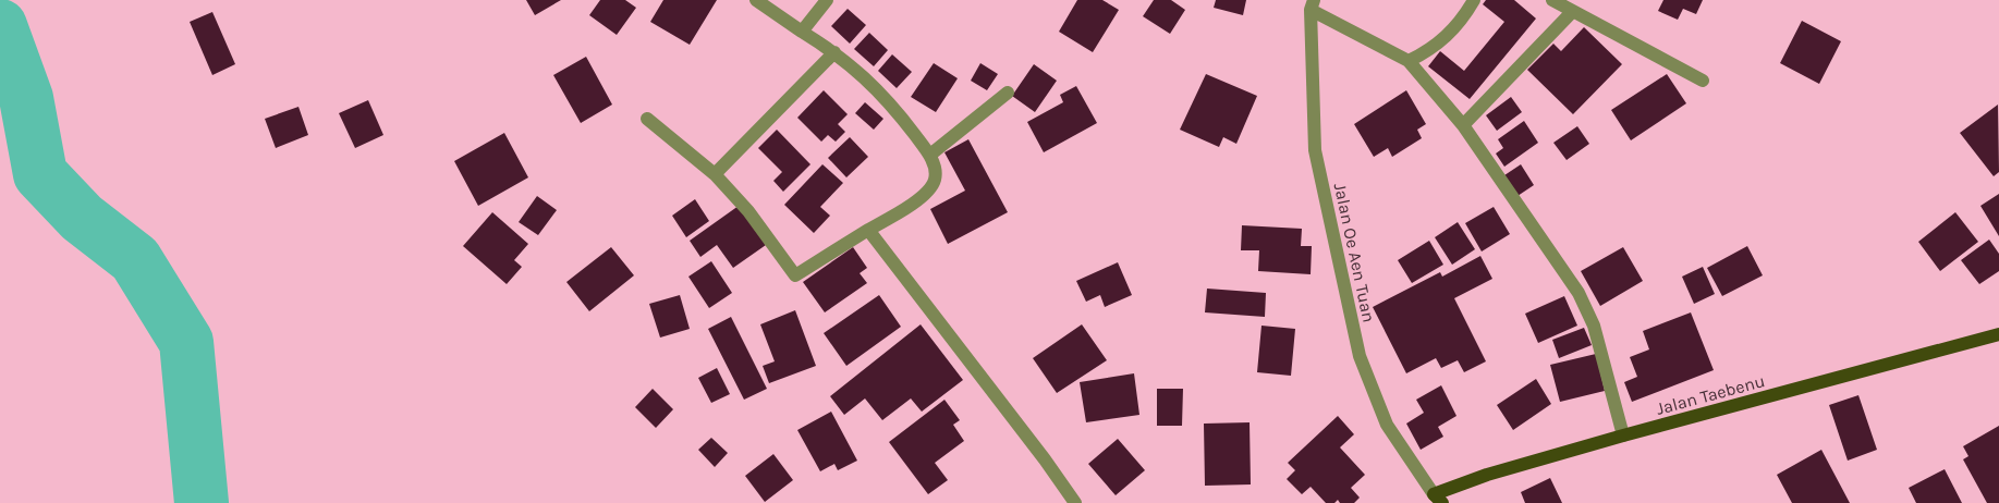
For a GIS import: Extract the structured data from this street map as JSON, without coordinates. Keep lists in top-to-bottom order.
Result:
{
  "streets": {
    "main road": ["Jalan Taebenu"],
    "street": ["Jalan Oe Aen Tuan"]
  },
  "crossings": [
    ["Jalan Oe Aen Tuan", "Jalan Taebenu"]
  ]
}
